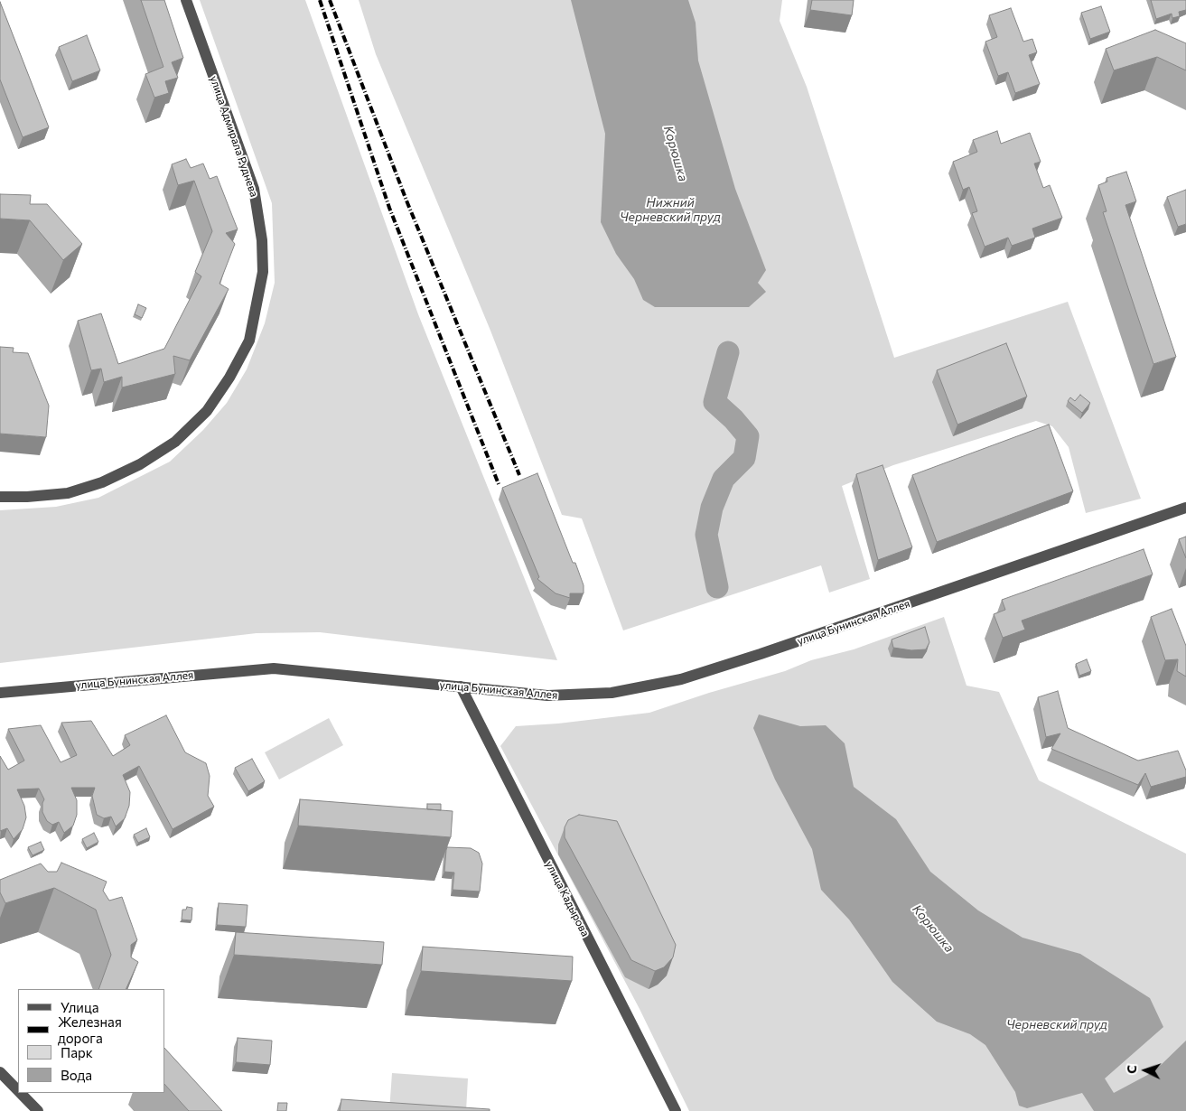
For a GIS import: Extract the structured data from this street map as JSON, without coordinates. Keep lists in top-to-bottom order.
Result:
{
  "streets": {
    "street": ["улица Адмирала Руднева", "улица Бунинская Аллея", "улица Кадырова"]
  },
  "crossings": [
    ["улица Бунинская Аллея", "улица Кадырова"]
  ],
  "water": ["Корюшка", "Нижний Черневский пруд", "Черневский пруд"],
  "legend": [
    "Улица",
    "Железная дорога",
    "Парк",
    "Вода"
  ],
  "north": "left"
}
